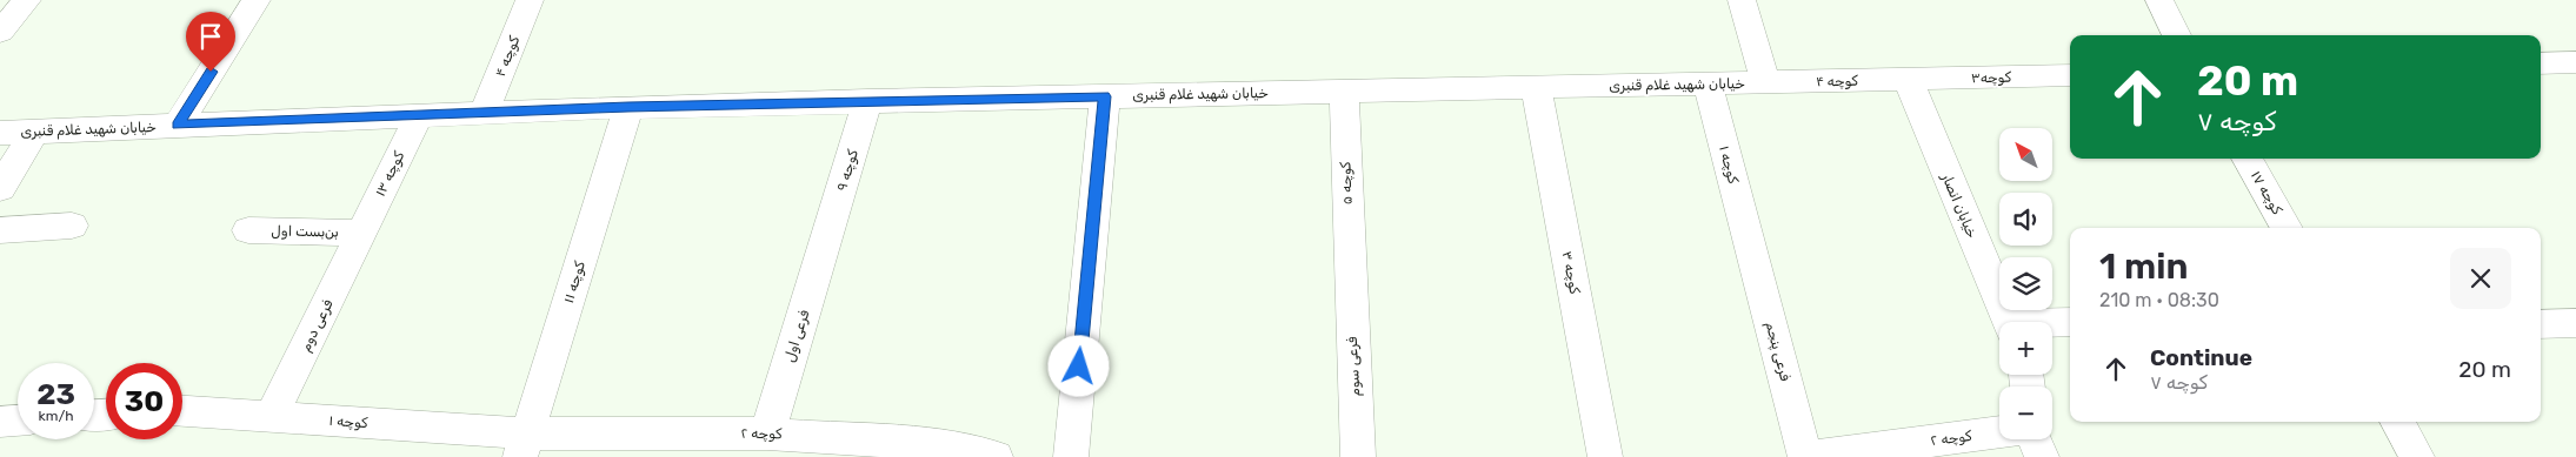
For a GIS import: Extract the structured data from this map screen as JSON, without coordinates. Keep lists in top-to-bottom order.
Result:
{
  "streets": {
    "street": [
      "کوچه ۴",
      "کوچه۳",
      "خیابان شهید غلام قنبری",
      "کوچه ۱",
      "کوچه ۹",
      "کوچه ۱۳",
      "کوچه ۵",
      "کوچه ۱۷",
      "خیابان انصار",
      "بن‌بست اول",
      "کوچه ۳",
      "کوچه ۱۱",
      "فرعی دوم",
      "فرعی اول",
      "فرعی پنجم",
      "فرعی سوم",
      "کوچه ۲"
    ]
  },
  "crossings": [
    ["کوچه ۴", "کوچه۳"],
    ["کوچه ۴", "خیابان شهید غلام قنبری"],
    ["کوچه ۴", "خیابان انصار"],
    ["کوچه۳", "خیابان انصار"],
    ["خیابان شهید غلام قنبری", "کوچه ۱"],
    ["خیابان شهید غلام قنبری", "کوچه ۹"],
    ["خیابان شهید غلام قنبری", "کوچه ۱۳"],
    ["خیابان شهید غلام قنبری", "کوچه ۵"],
    ["خیابان شهید غلام قنبری", "کوچه ۳"],
    ["خیابان شهید غلام قنبری", "کوچه ۱۱"],
    ["کوچه ۱", "کوچه ۱۱"],
    ["کوچه ۱", "فرعی دوم"],
    ["کوچه ۱", "فرعی پنجم"],
    ["کوچه ۱", "کوچه ۲"],
    ["کوچه ۹", "فرعی اول"],
    ["کوچه ۱۳", "بن‌بست اول"],
    ["کوچه ۱۳", "فرعی دوم"],
    ["کوچه ۵", "فرعی سوم"],
    ["بن‌بست اول", "فرعی دوم"],
    ["کوچه ۱۱", "کوچه ۲"],
    ["فرعی اول", "کوچه ۲"],
    ["فرعی پنجم", "کوچه ۲"]
  ],
  "north": "top left",
  "page": {
    "turn": ["20 m", "کوچه ۷"],
    "map_buttons": ["+", "−"],
    "heading": ["1 min", "210 m · 08:30"],
    "list": [
      {
        "name": "Continue",
        "note": "کوچه ۷",
        "value": "20 m"
      }
    ],
    "speed": "23 km/h",
    "limit": "30"
  }
}
